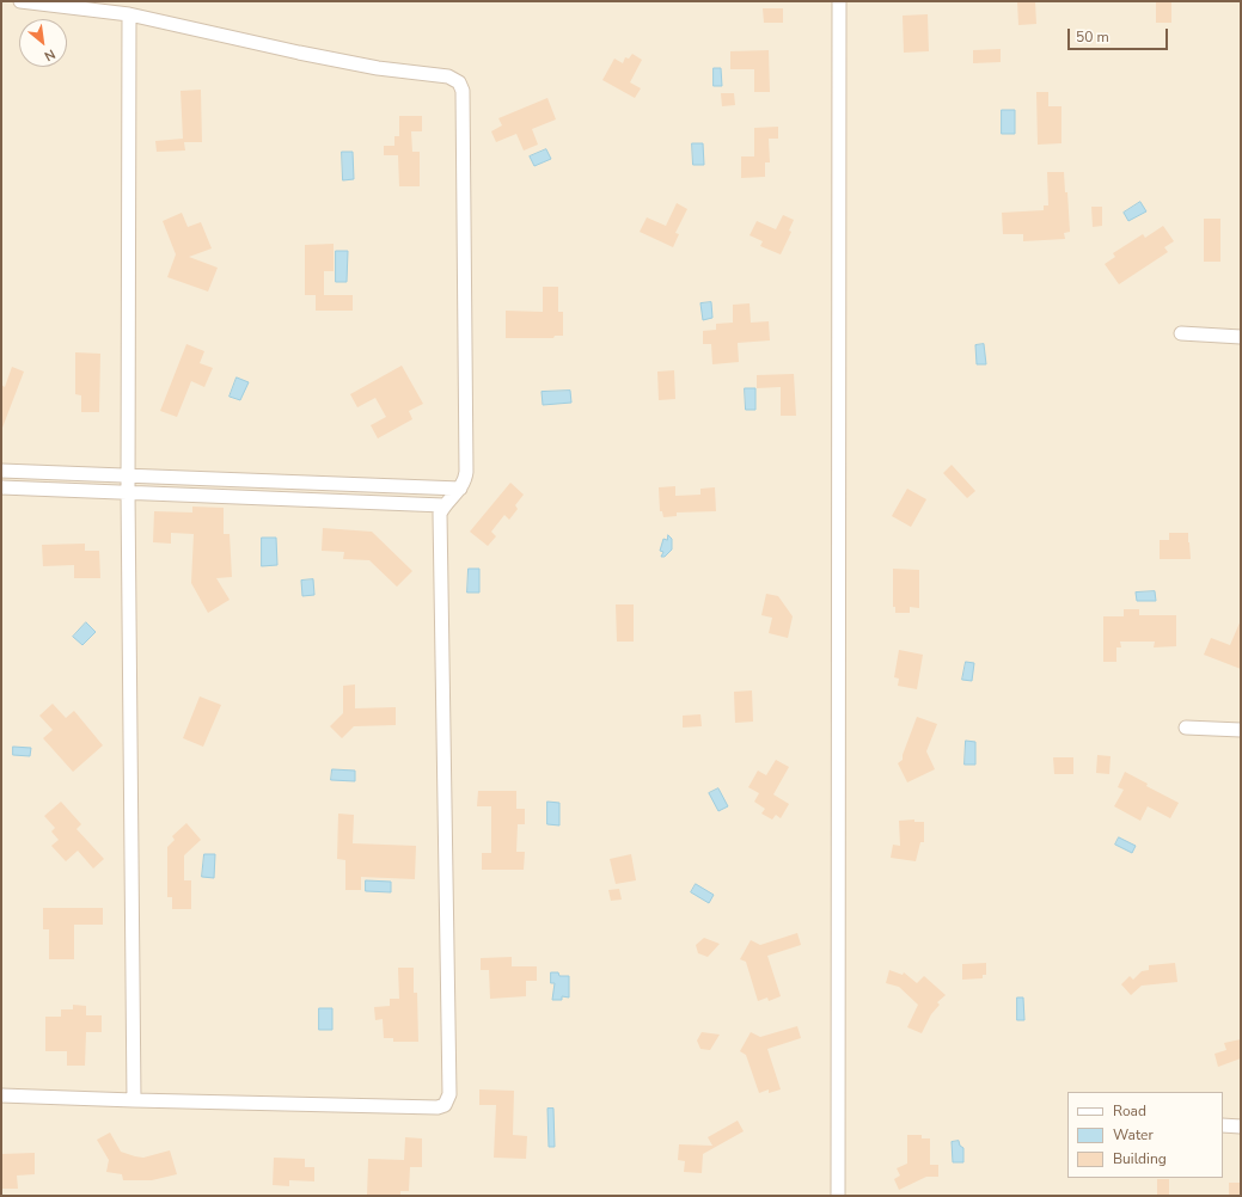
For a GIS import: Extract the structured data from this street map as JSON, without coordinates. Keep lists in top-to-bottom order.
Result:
{
  "legend": ["Road", "Water", "Building"],
  "scale_bar": "50 m",
  "north": "bottom right"
}
